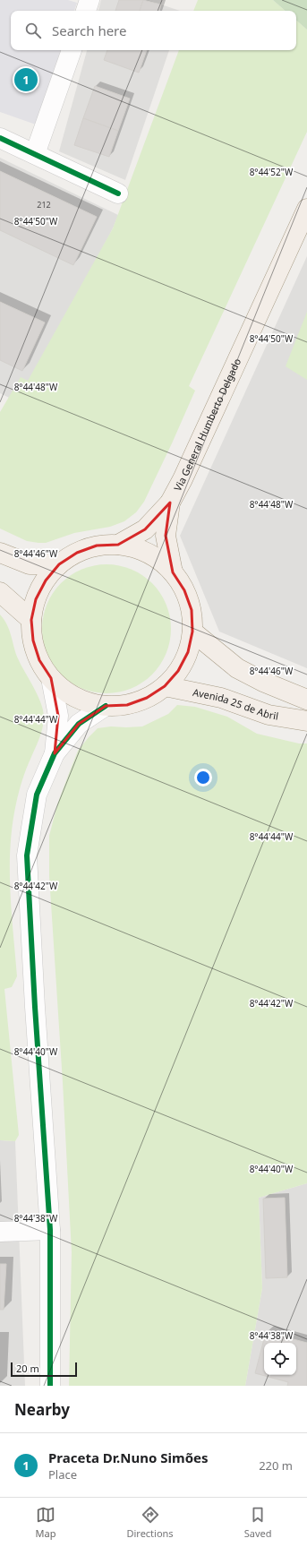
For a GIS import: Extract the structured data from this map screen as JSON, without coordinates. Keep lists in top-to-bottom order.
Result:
{
  "streets": {
    "main road": ["Via General Humberto Delgado", "Avenida 25 de Abril"]
  },
  "house_numbers": ["212"],
  "scale_bar": "20 m",
  "page": {
    "search": "Search here",
    "pins": "1",
    "scale": "20 m",
    "heading": "Nearby",
    "list": [
      {
        "mark": "1",
        "name": "Praceta Dr.Nuno Simões",
        "note": "Place",
        "value": "220 m"
      }
    ],
    "nav": ["Map", "Directions", "Saved"]
  },
  "coordinates": [
    "8°44'52\"W",
    "8°44'50\"W",
    "8°44'48\"W",
    "8°44'46\"W",
    "8°44'44\"W",
    "8°44'42\"W",
    "8°44'40\"W",
    "8°44'38\"W"
  ]
}
